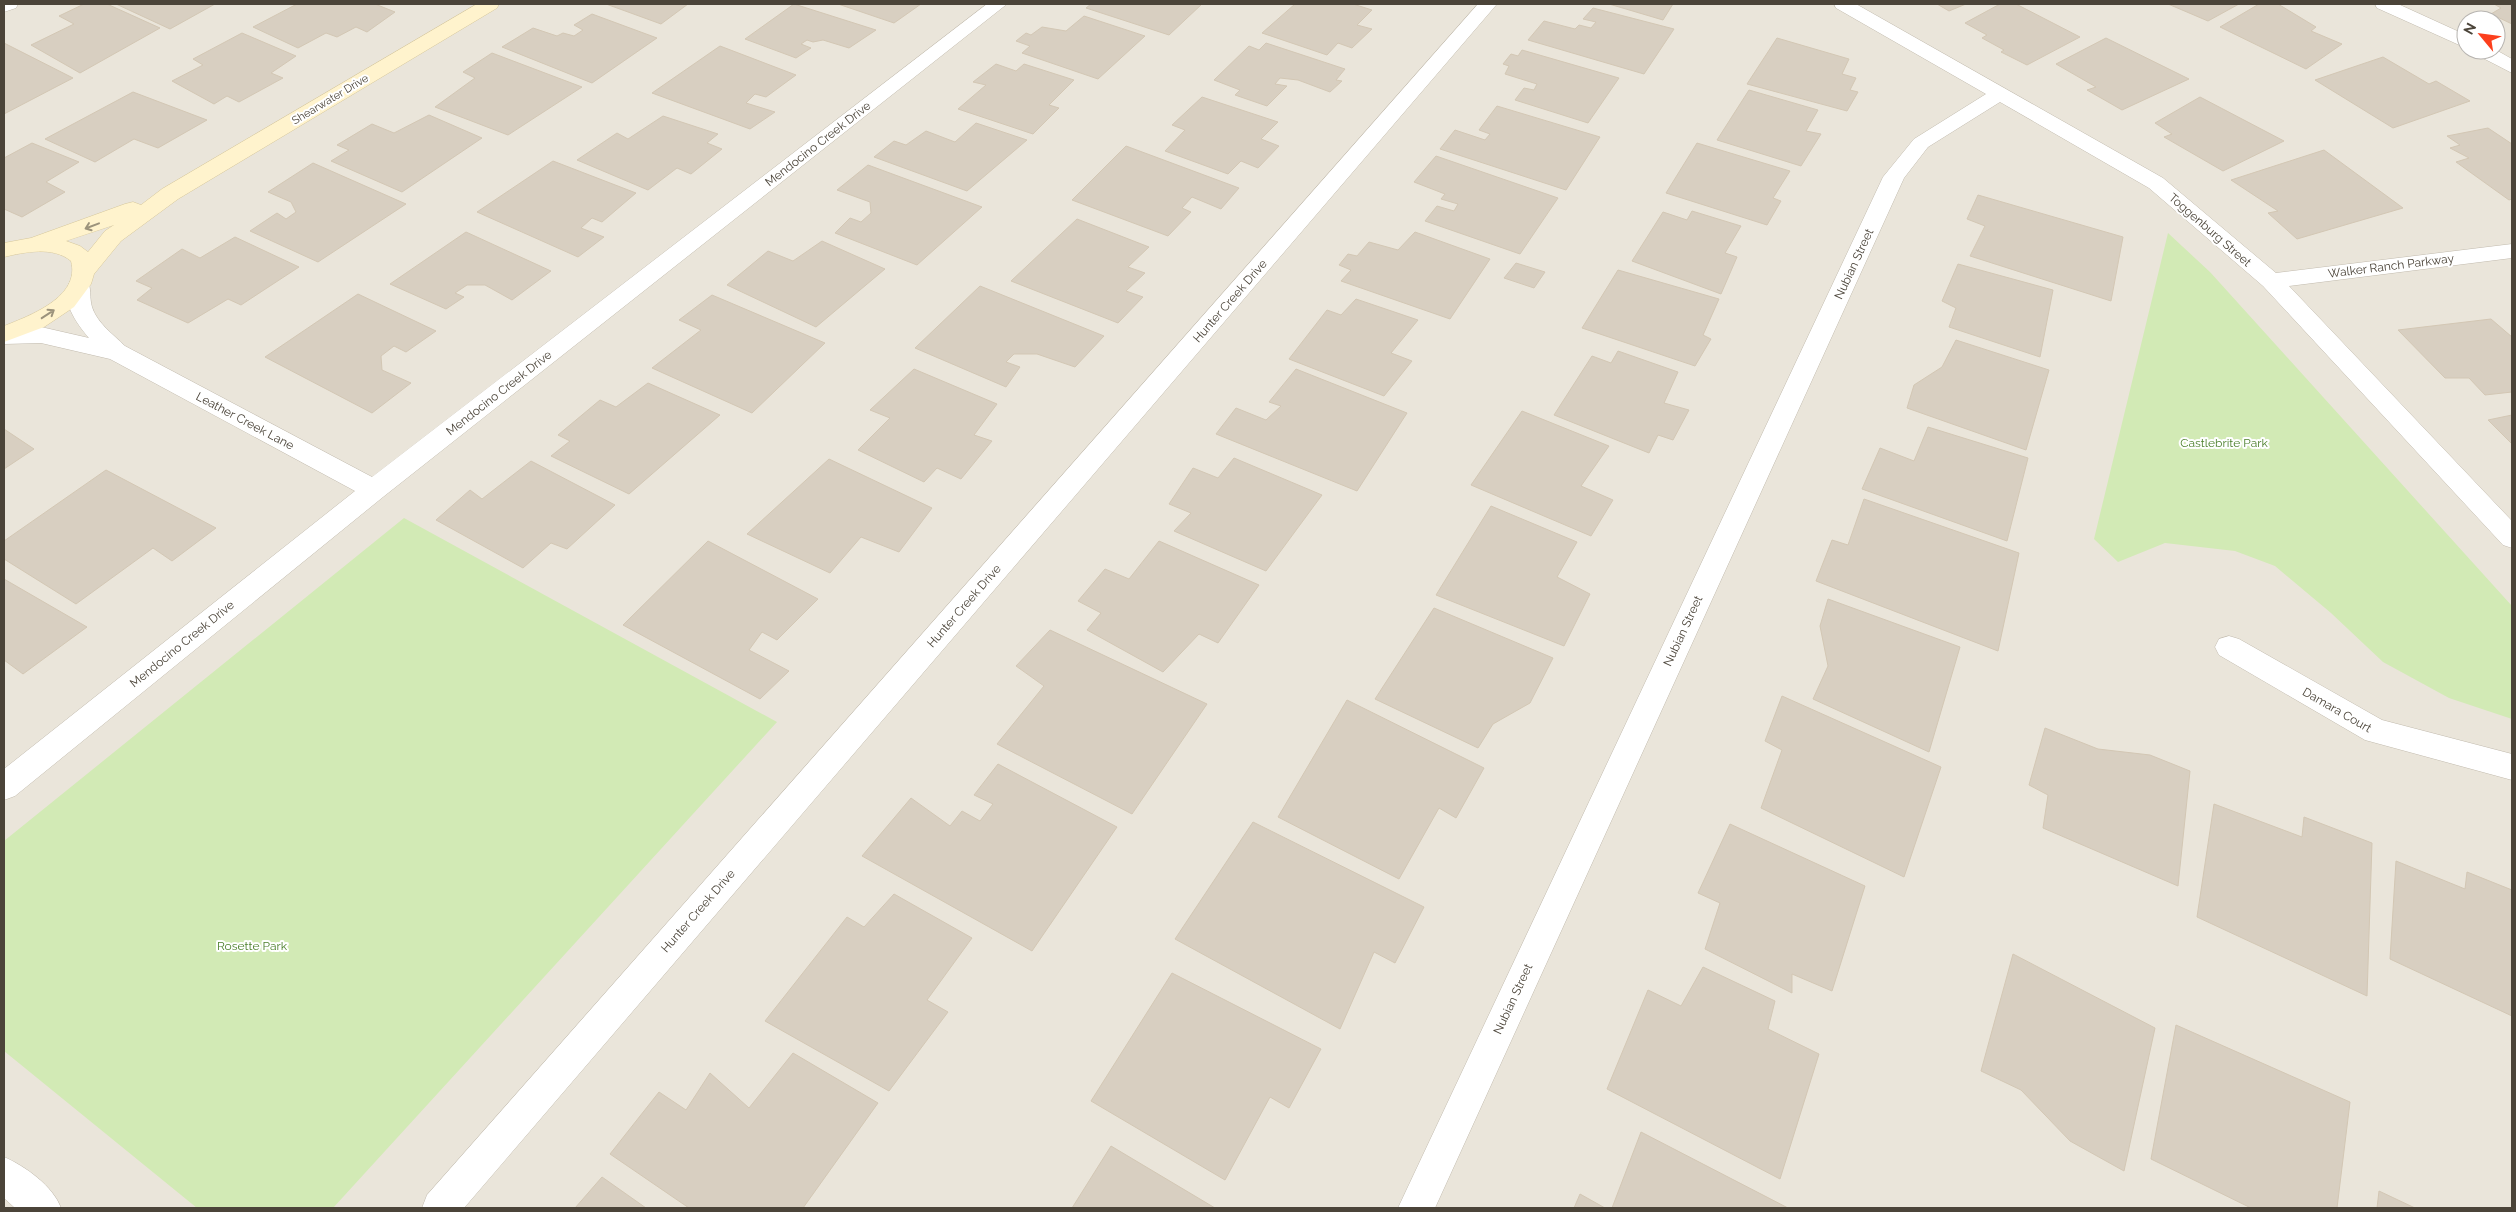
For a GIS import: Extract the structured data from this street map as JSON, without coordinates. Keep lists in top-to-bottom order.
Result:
{
  "streets": {
    "street": [
      "Shearwater Drive",
      "Mendocino Creek Drive",
      "Toggenburg Street",
      "Nubian Street",
      "Walker Ranch Parkway",
      "Hunter Creek Drive",
      "Leather Creek Lane",
      "Damara Court"
    ]
  },
  "crossings": [
    ["Shearwater Drive", "Leather Creek Lane"],
    ["Mendocino Creek Drive", "Leather Creek Lane"],
    ["Toggenburg Street", "Nubian Street"],
    ["Toggenburg Street", "Walker Ranch Parkway"]
  ],
  "parks": ["Castlebrite Park", "Rosette Park"],
  "north": "top left"
}
